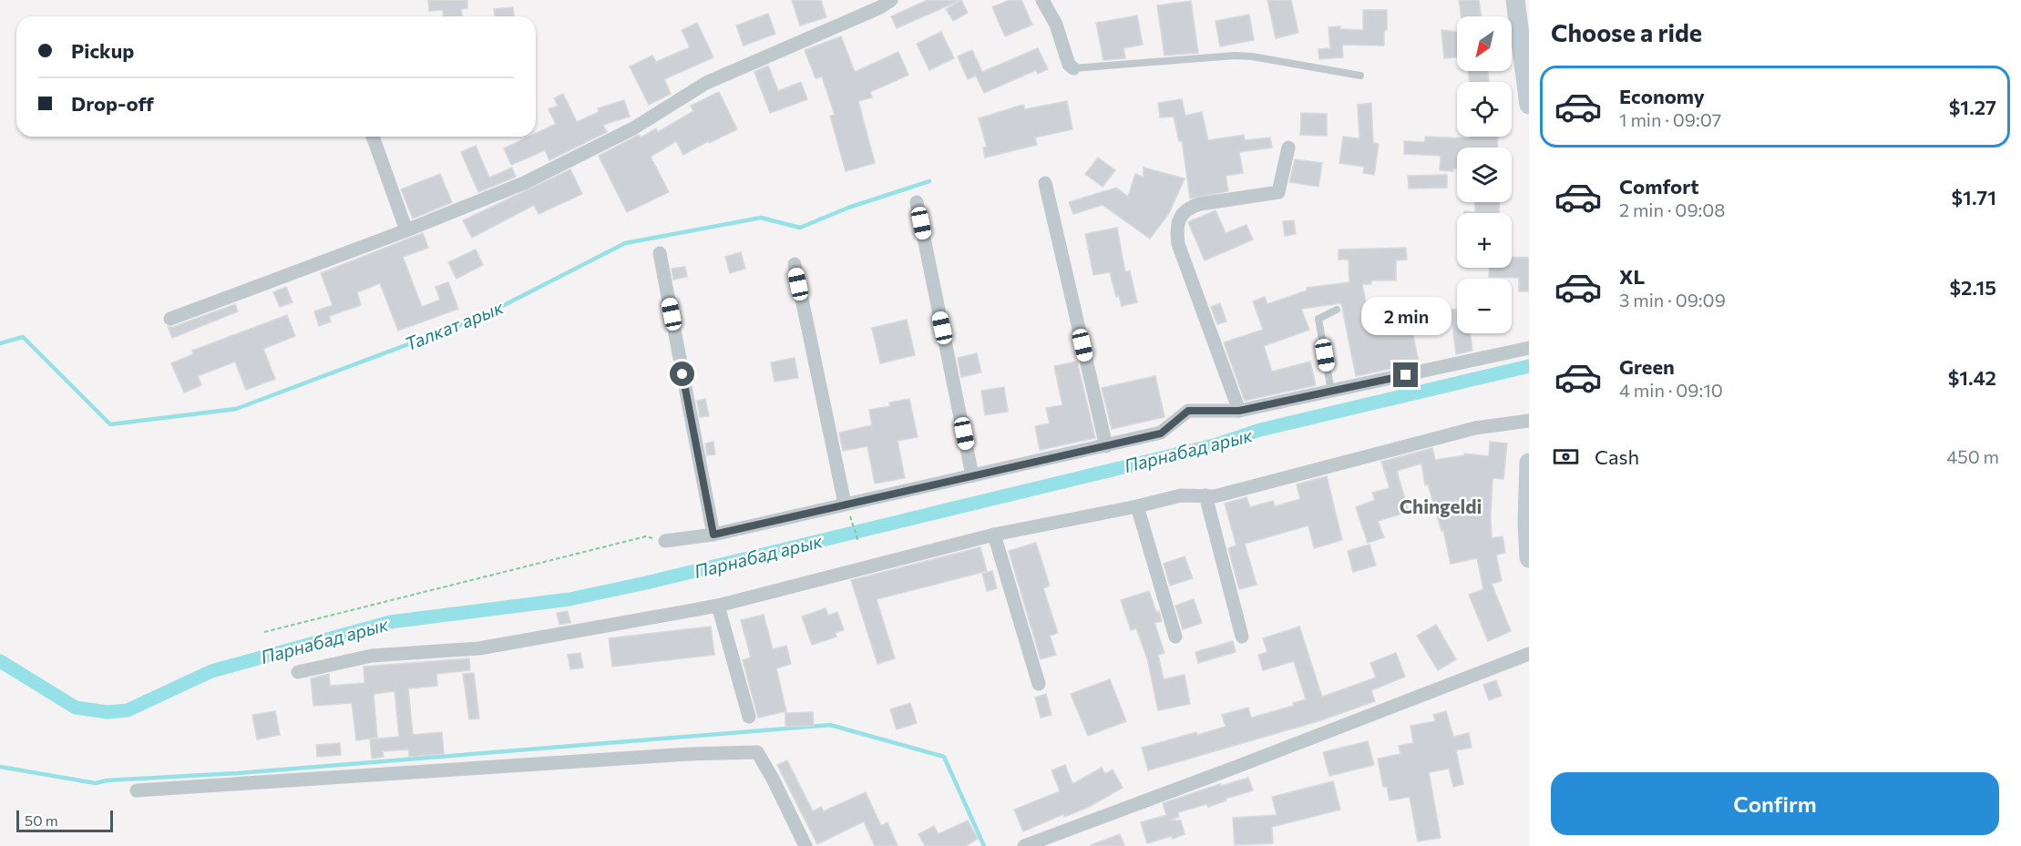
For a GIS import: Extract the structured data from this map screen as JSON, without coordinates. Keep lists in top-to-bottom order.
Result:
{
  "districts": ["Chingeldi"],
  "water": ["Талкат арык", "Парнабад арык"],
  "scale_bar": "50 m",
  "north": "bottom left",
  "page": {
    "heading": "Choose a ride",
    "map_buttons": ["+", "−"],
    "banner": ["Pickup", "Drop-off"],
    "list": [
      {
        "name": "Economy",
        "note": "1 min · 09:07",
        "value": "$1.27"
      },
      {
        "name": "Comfort",
        "note": "2 min · 09:08",
        "value": "$1.71"
      },
      {
        "name": "XL",
        "note": "3 min · 09:09",
        "value": "$2.15"
      },
      {
        "name": "Green",
        "note": "4 min · 09:10",
        "value": "$1.42"
      }
    ],
    "bubble": "2 min",
    "pay": ["Cash", "450 m"],
    "buttons": "Confirm",
    "scale": "50 m"
  }
}
